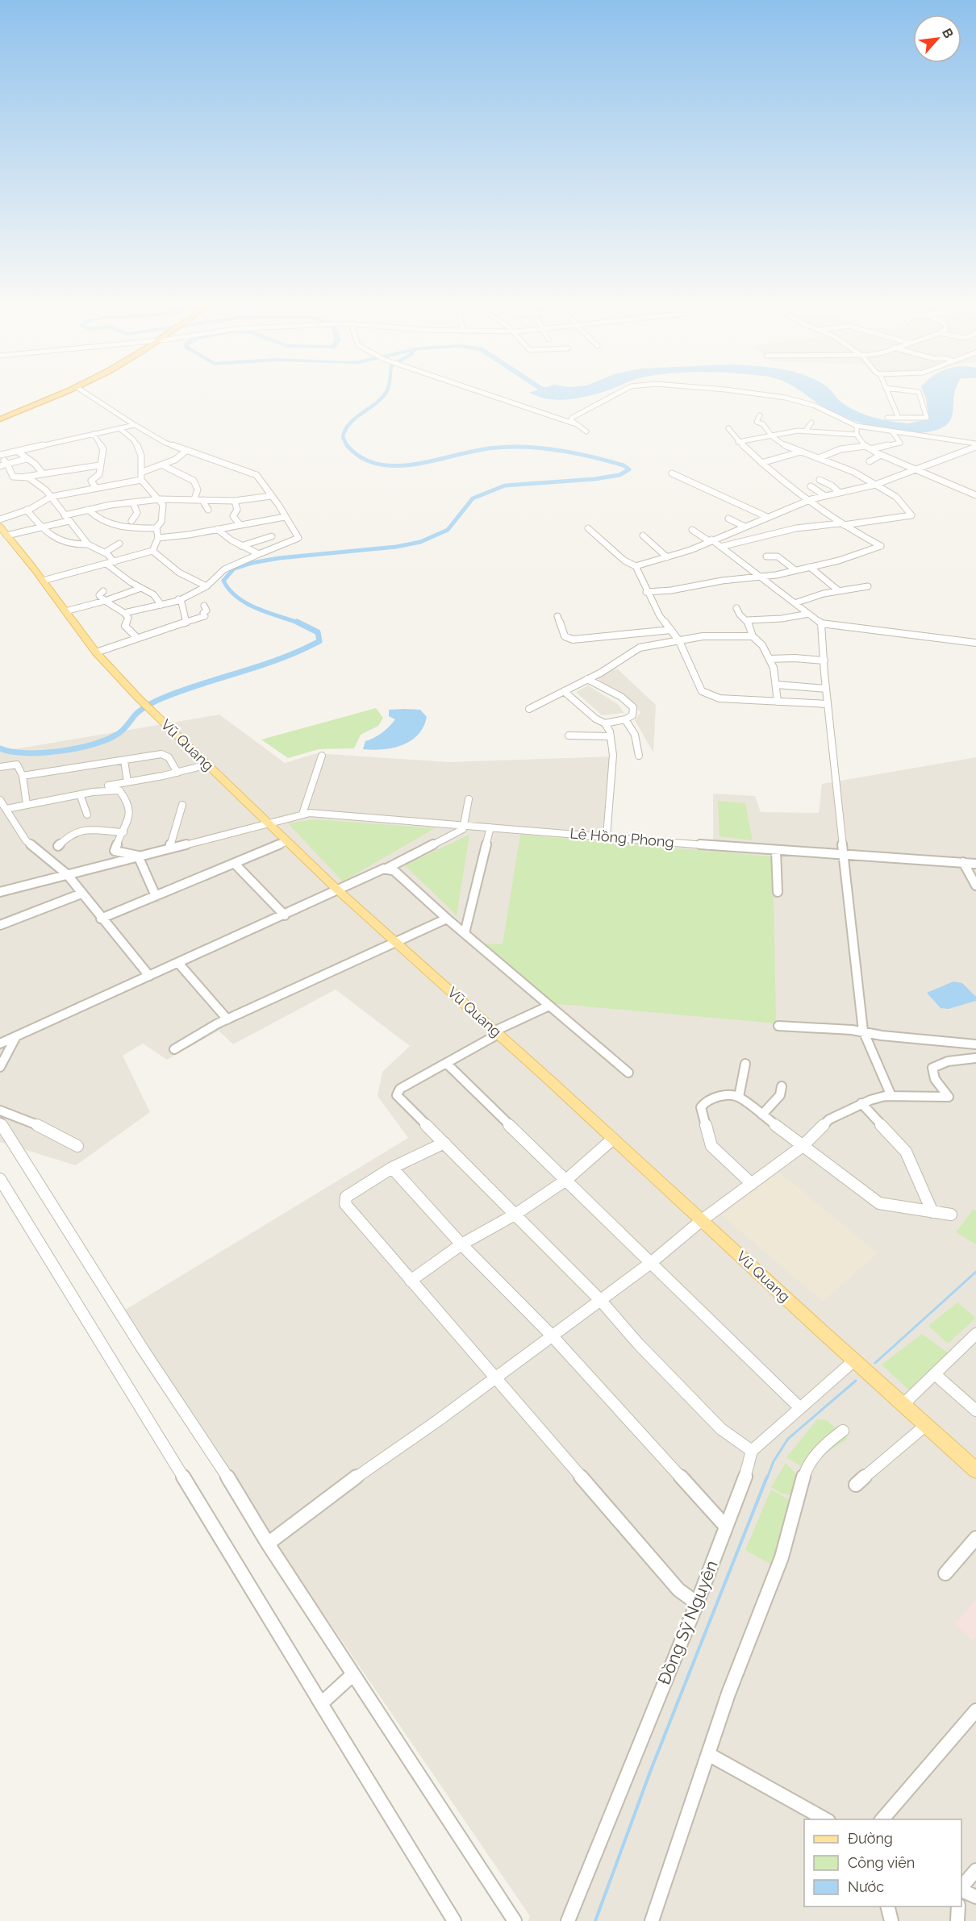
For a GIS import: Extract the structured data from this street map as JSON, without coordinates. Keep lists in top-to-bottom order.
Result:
{
  "streets": {
    "main road": ["Vũ Quang"],
    "street": ["Lê Hồng Phong", "Đồng Sỹ Nguyên"]
  },
  "crossings": [
    ["Vũ Quang", "Lê Hồng Phong"]
  ],
  "legend": ["Đường", "Công viên", "Nước"],
  "north": "top right"
}
